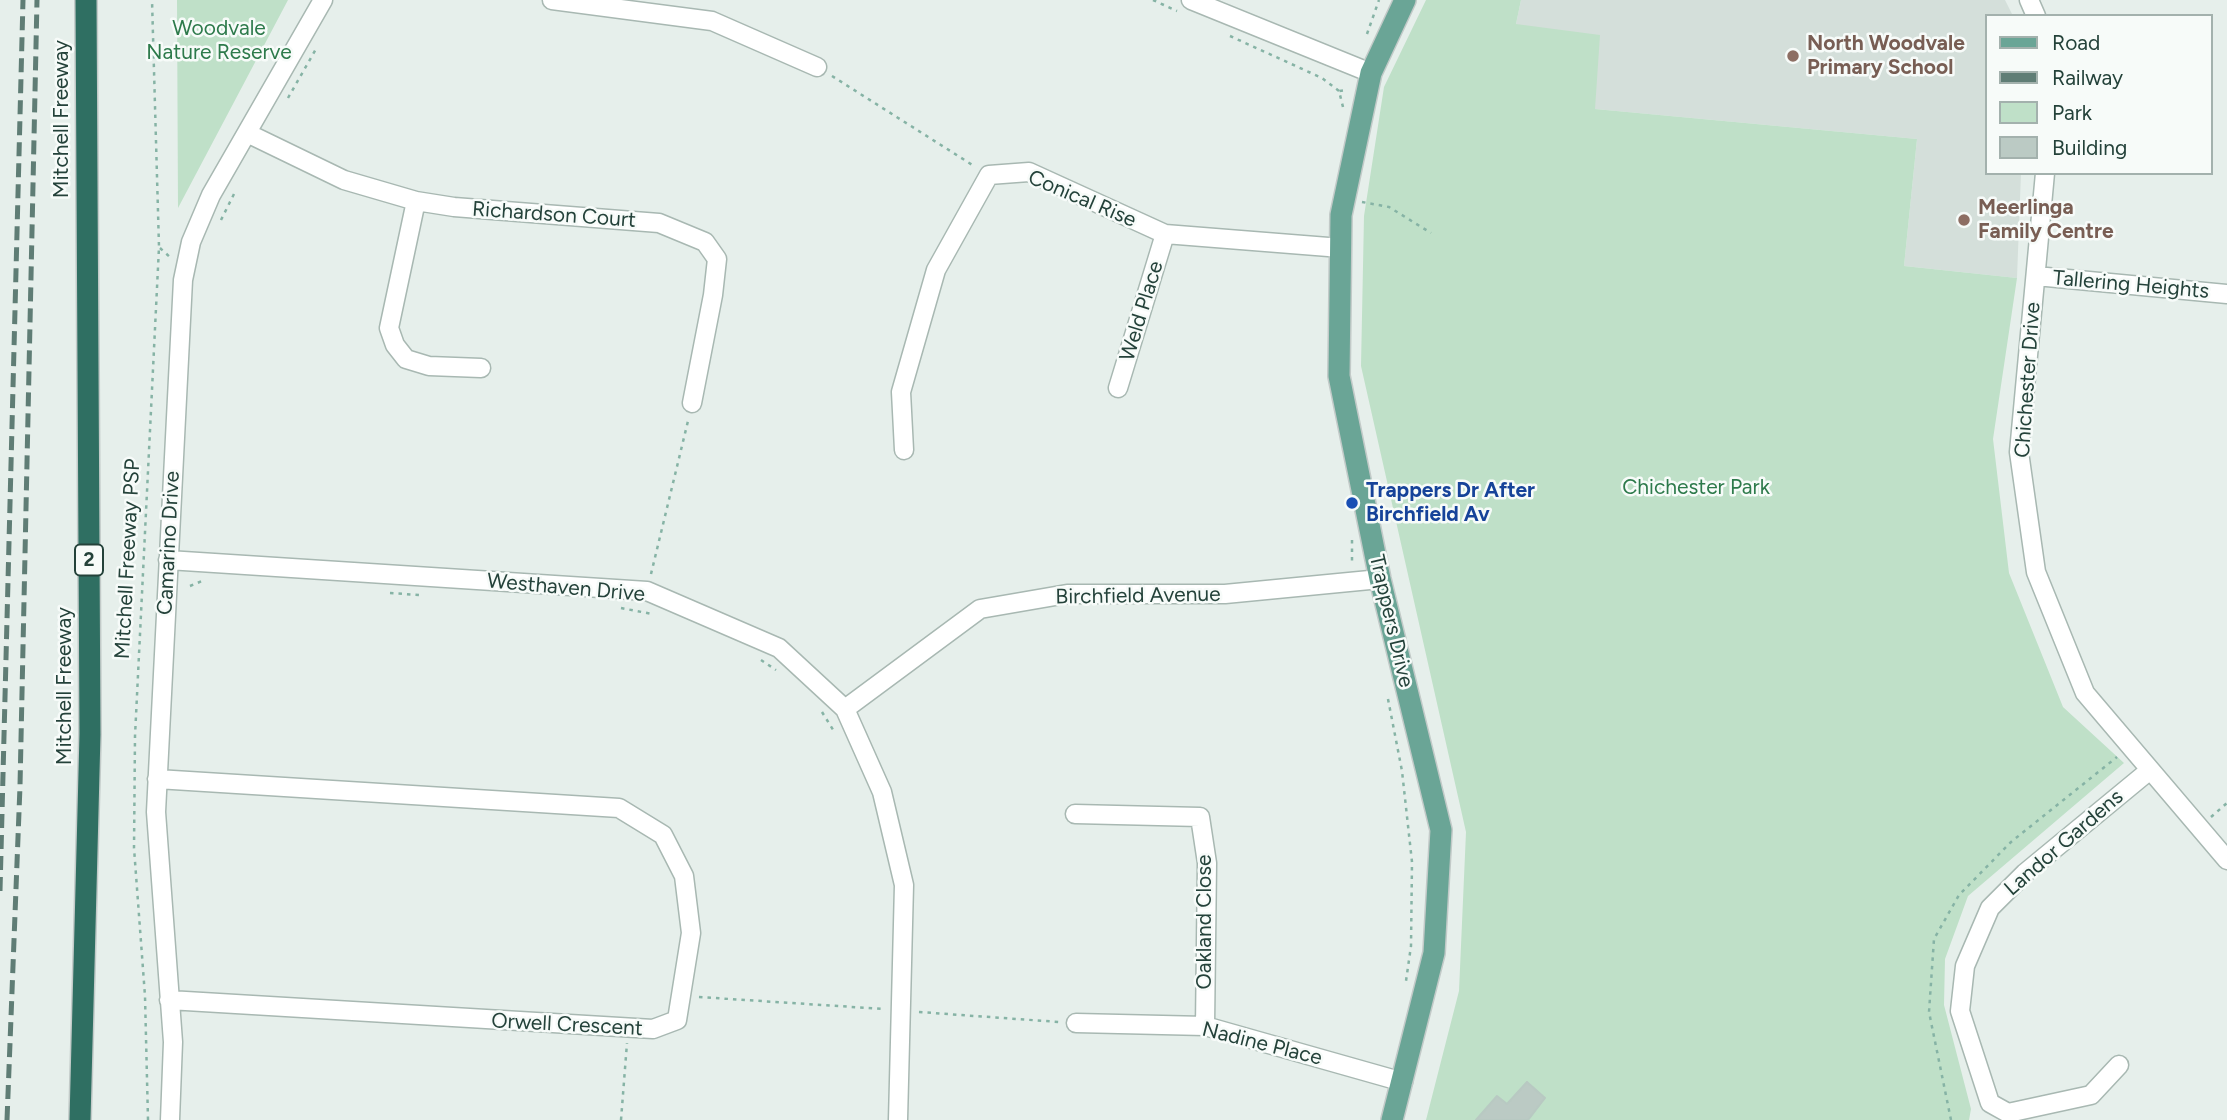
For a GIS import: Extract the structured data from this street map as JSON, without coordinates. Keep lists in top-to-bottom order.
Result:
{
  "streets": {
    "highway": ["Mitchell Freeway", "2"],
    "main road": ["Trappers Drive"],
    "street": [
      "Conical Rise",
      "Richardson Court",
      "Tallering Heights",
      "Weld Place",
      "Chichester Drive",
      "Camarino Drive",
      "Westhaven Drive",
      "Birchfield Avenue",
      "Landor Gardens",
      "Oakland Close",
      "Orwell Crescent",
      "Nadine Place"
    ],
    "path": ["Mitchell Freeway PSP"]
  },
  "crossings": [
    ["Conical Rise", "Weld Place"],
    ["Conical Rise", "Trappers Drive"],
    ["Richardson Court", "Camarino Drive"],
    ["Tallering Heights", "Chichester Drive"],
    ["Chichester Drive", "Landor Gardens"],
    ["Camarino Drive", "Westhaven Drive"],
    ["Camarino Drive", "Orwell Crescent"],
    ["Westhaven Drive", "Birchfield Avenue"],
    ["Birchfield Avenue", "Trappers Drive"],
    ["Trappers Drive", "Nadine Place"],
    ["Oakland Close", "Nadine Place"]
  ],
  "parks": ["Woodvale Nature Reserve", "Chichester Park"],
  "places": ["North Woodvale Primary School", "Meerlinga Family Centre", "Trappers Dr After Birchfield Av"],
  "legend": [
    "Road",
    "Railway",
    "Park",
    "Building"
  ]
}
